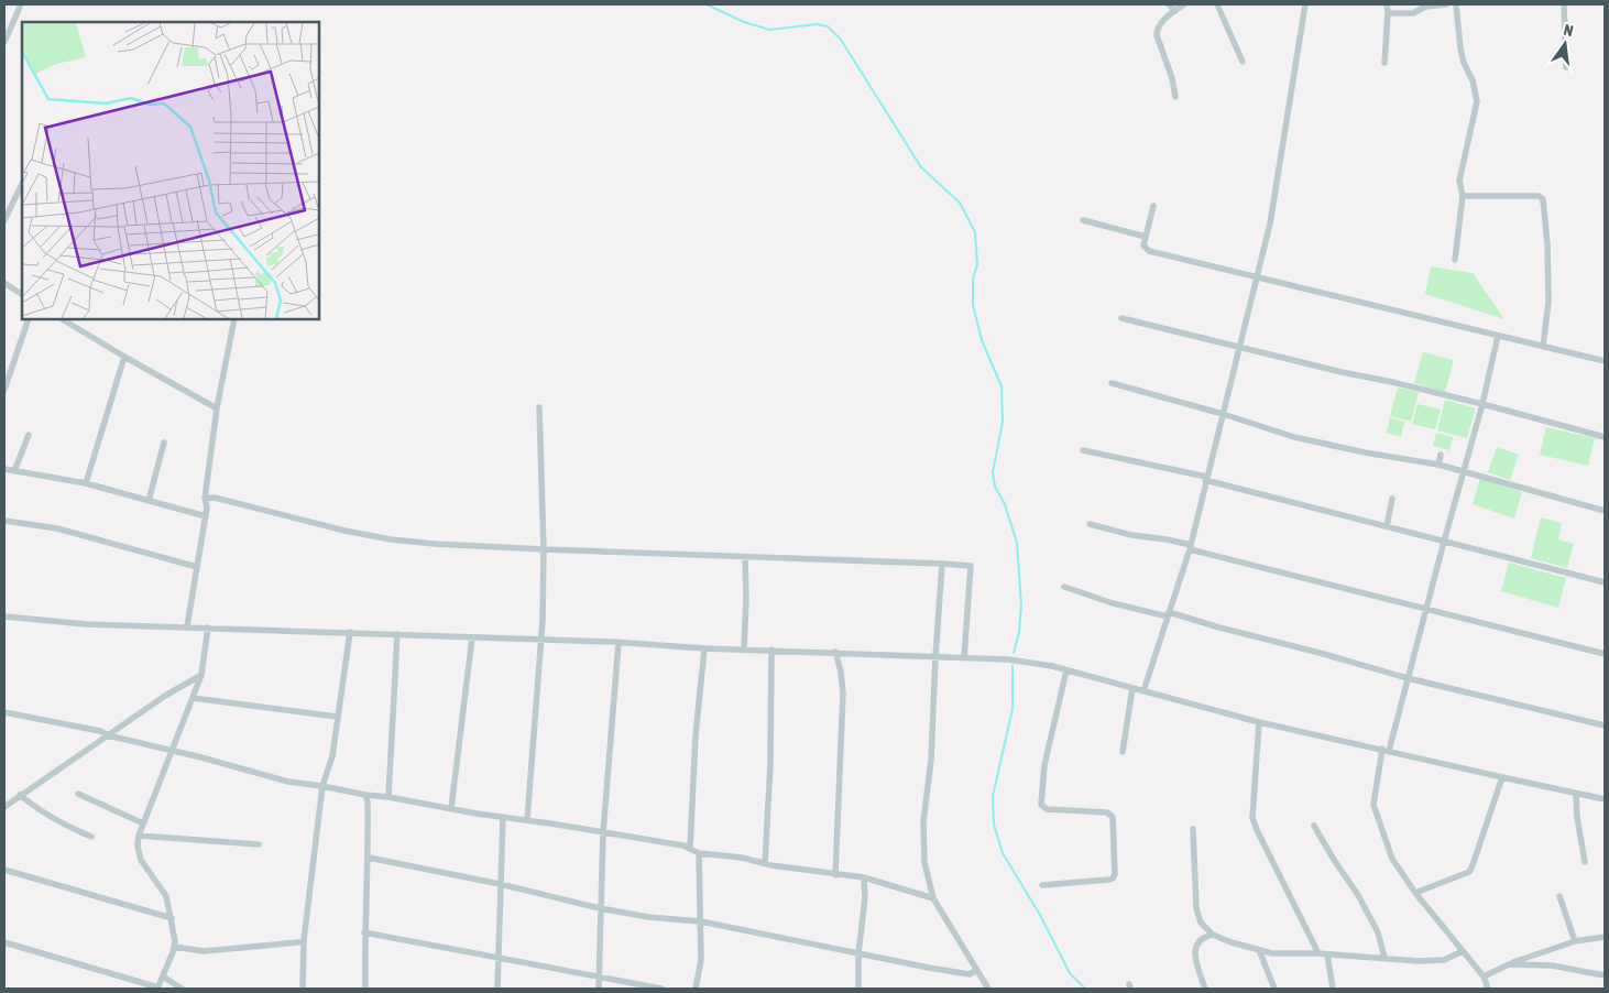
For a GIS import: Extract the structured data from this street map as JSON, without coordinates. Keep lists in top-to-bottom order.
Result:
{
  "north": "top"
}
